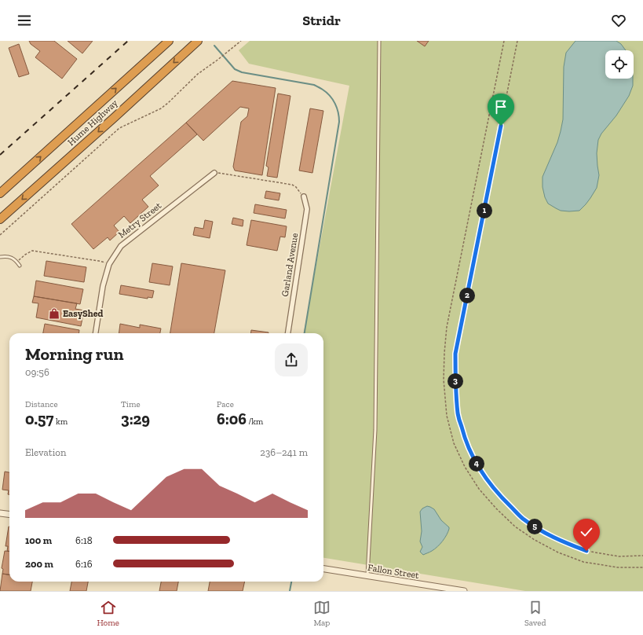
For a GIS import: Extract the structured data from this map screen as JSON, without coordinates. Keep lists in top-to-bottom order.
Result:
{
  "streets": {
    "highway": ["Hume Highway"],
    "street": ["Metry Street", "Garland Avenue", "Fallon Street"]
  },
  "places": {
    "shop": ["EasyShed"]
  },
  "page": {
    "header": "Stridr",
    "pins": [
      "1",
      "2",
      "3",
      "4",
      "5"
    ],
    "heading": ["Morning run", "09:56"],
    "stats": [
      ["Distance", "0.57 km"],
      ["Time", "3:29"],
      ["Pace", "6:06 /km"]
    ],
    "chart": ["Elevation", "236–241 m"],
    "list": [
      {
        "name": "100 m",
        "note": "6:18"
      },
      {
        "name": "200 m",
        "note": "6:16"
      }
    ],
    "tabs": ["Home", "Map", "Saved"]
  }
}
